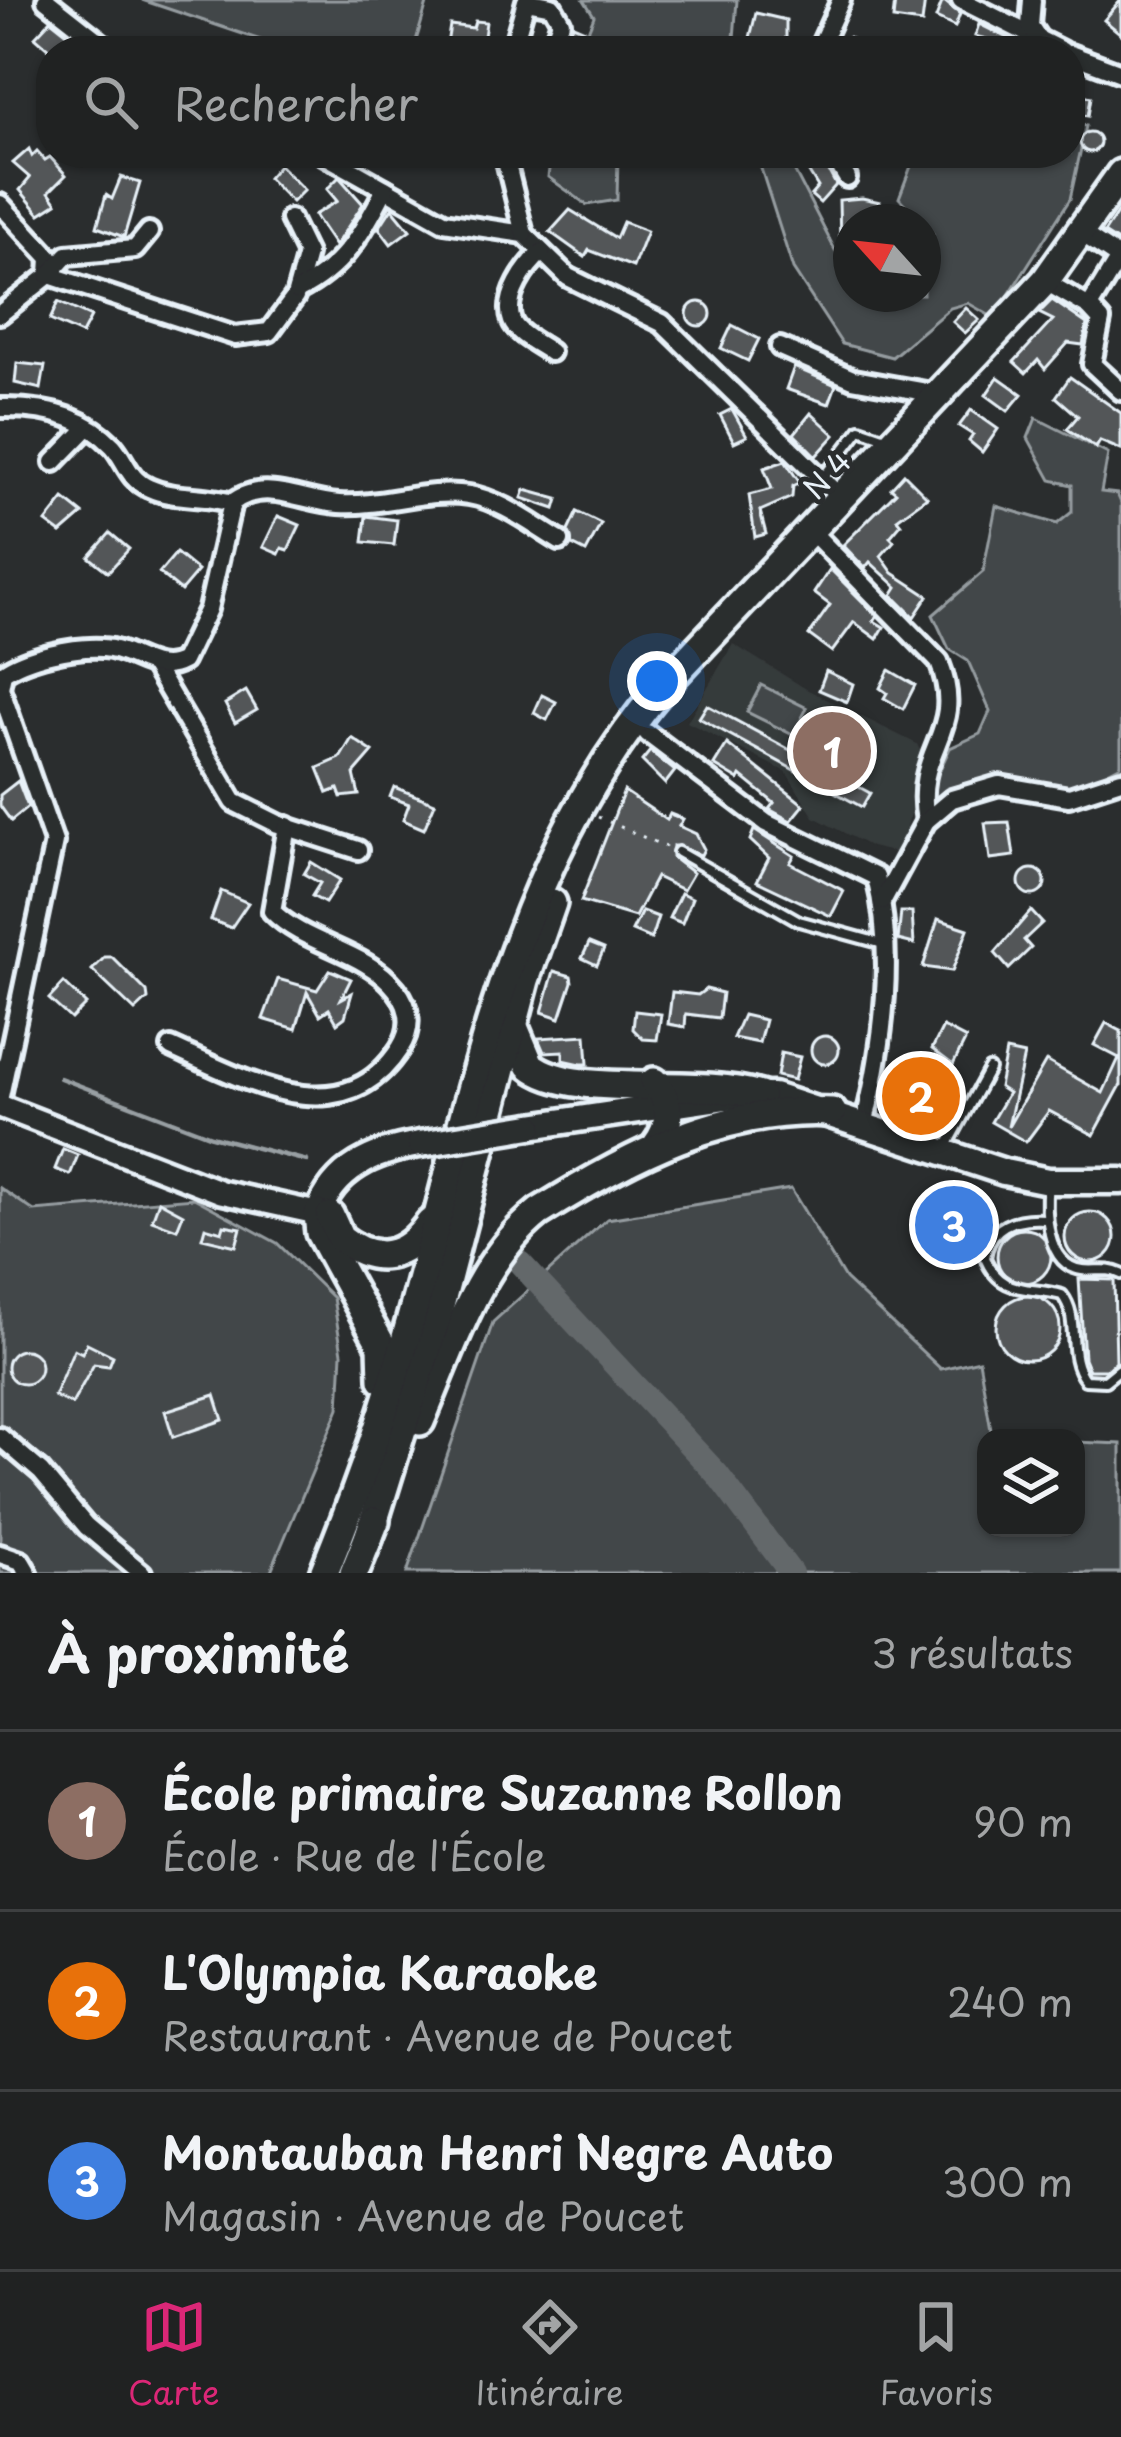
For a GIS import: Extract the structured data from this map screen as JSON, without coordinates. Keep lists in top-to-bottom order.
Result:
{
  "streets": {
    "highway": ["N 4"]
  },
  "north": "top left",
  "page": {
    "search": "Rechercher",
    "pins": ["1", "2", "3"],
    "heading": ["À proximité", "3 résultats"],
    "list": [
      {
        "mark": "1",
        "name": "École primaire Suzanne Rollon",
        "note": "École · Rue de l'École",
        "value": "90 m"
      },
      {
        "mark": "2",
        "name": "L'Olympia Karaoke",
        "note": "Restaurant · Avenue de Poucet",
        "value": "240 m"
      },
      {
        "mark": "3",
        "name": "Montauban Henri Negre Auto",
        "note": "Magasin · Avenue de Poucet",
        "value": "300 m"
      }
    ],
    "nav": ["Carte", "Itinéraire", "Favoris"]
  }
}
